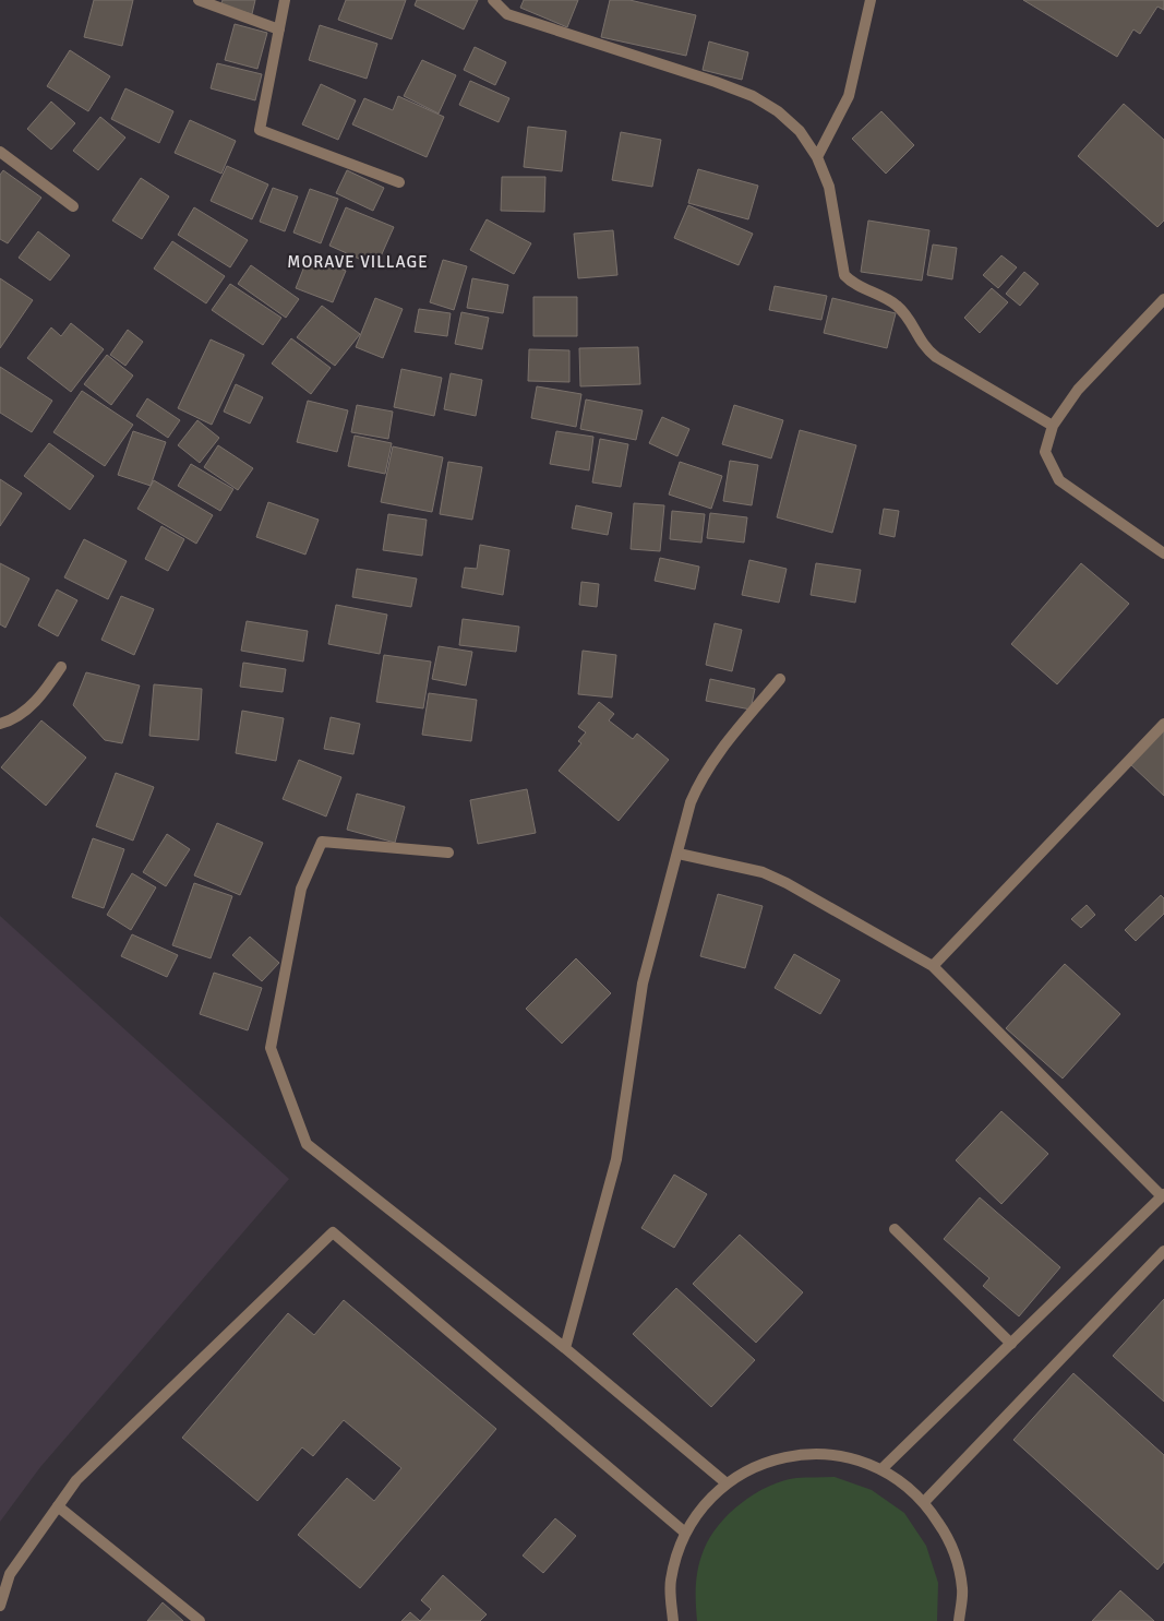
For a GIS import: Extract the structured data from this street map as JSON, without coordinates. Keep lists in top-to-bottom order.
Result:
{
  "districts": ["MORAVE VILLAGE"]
}
